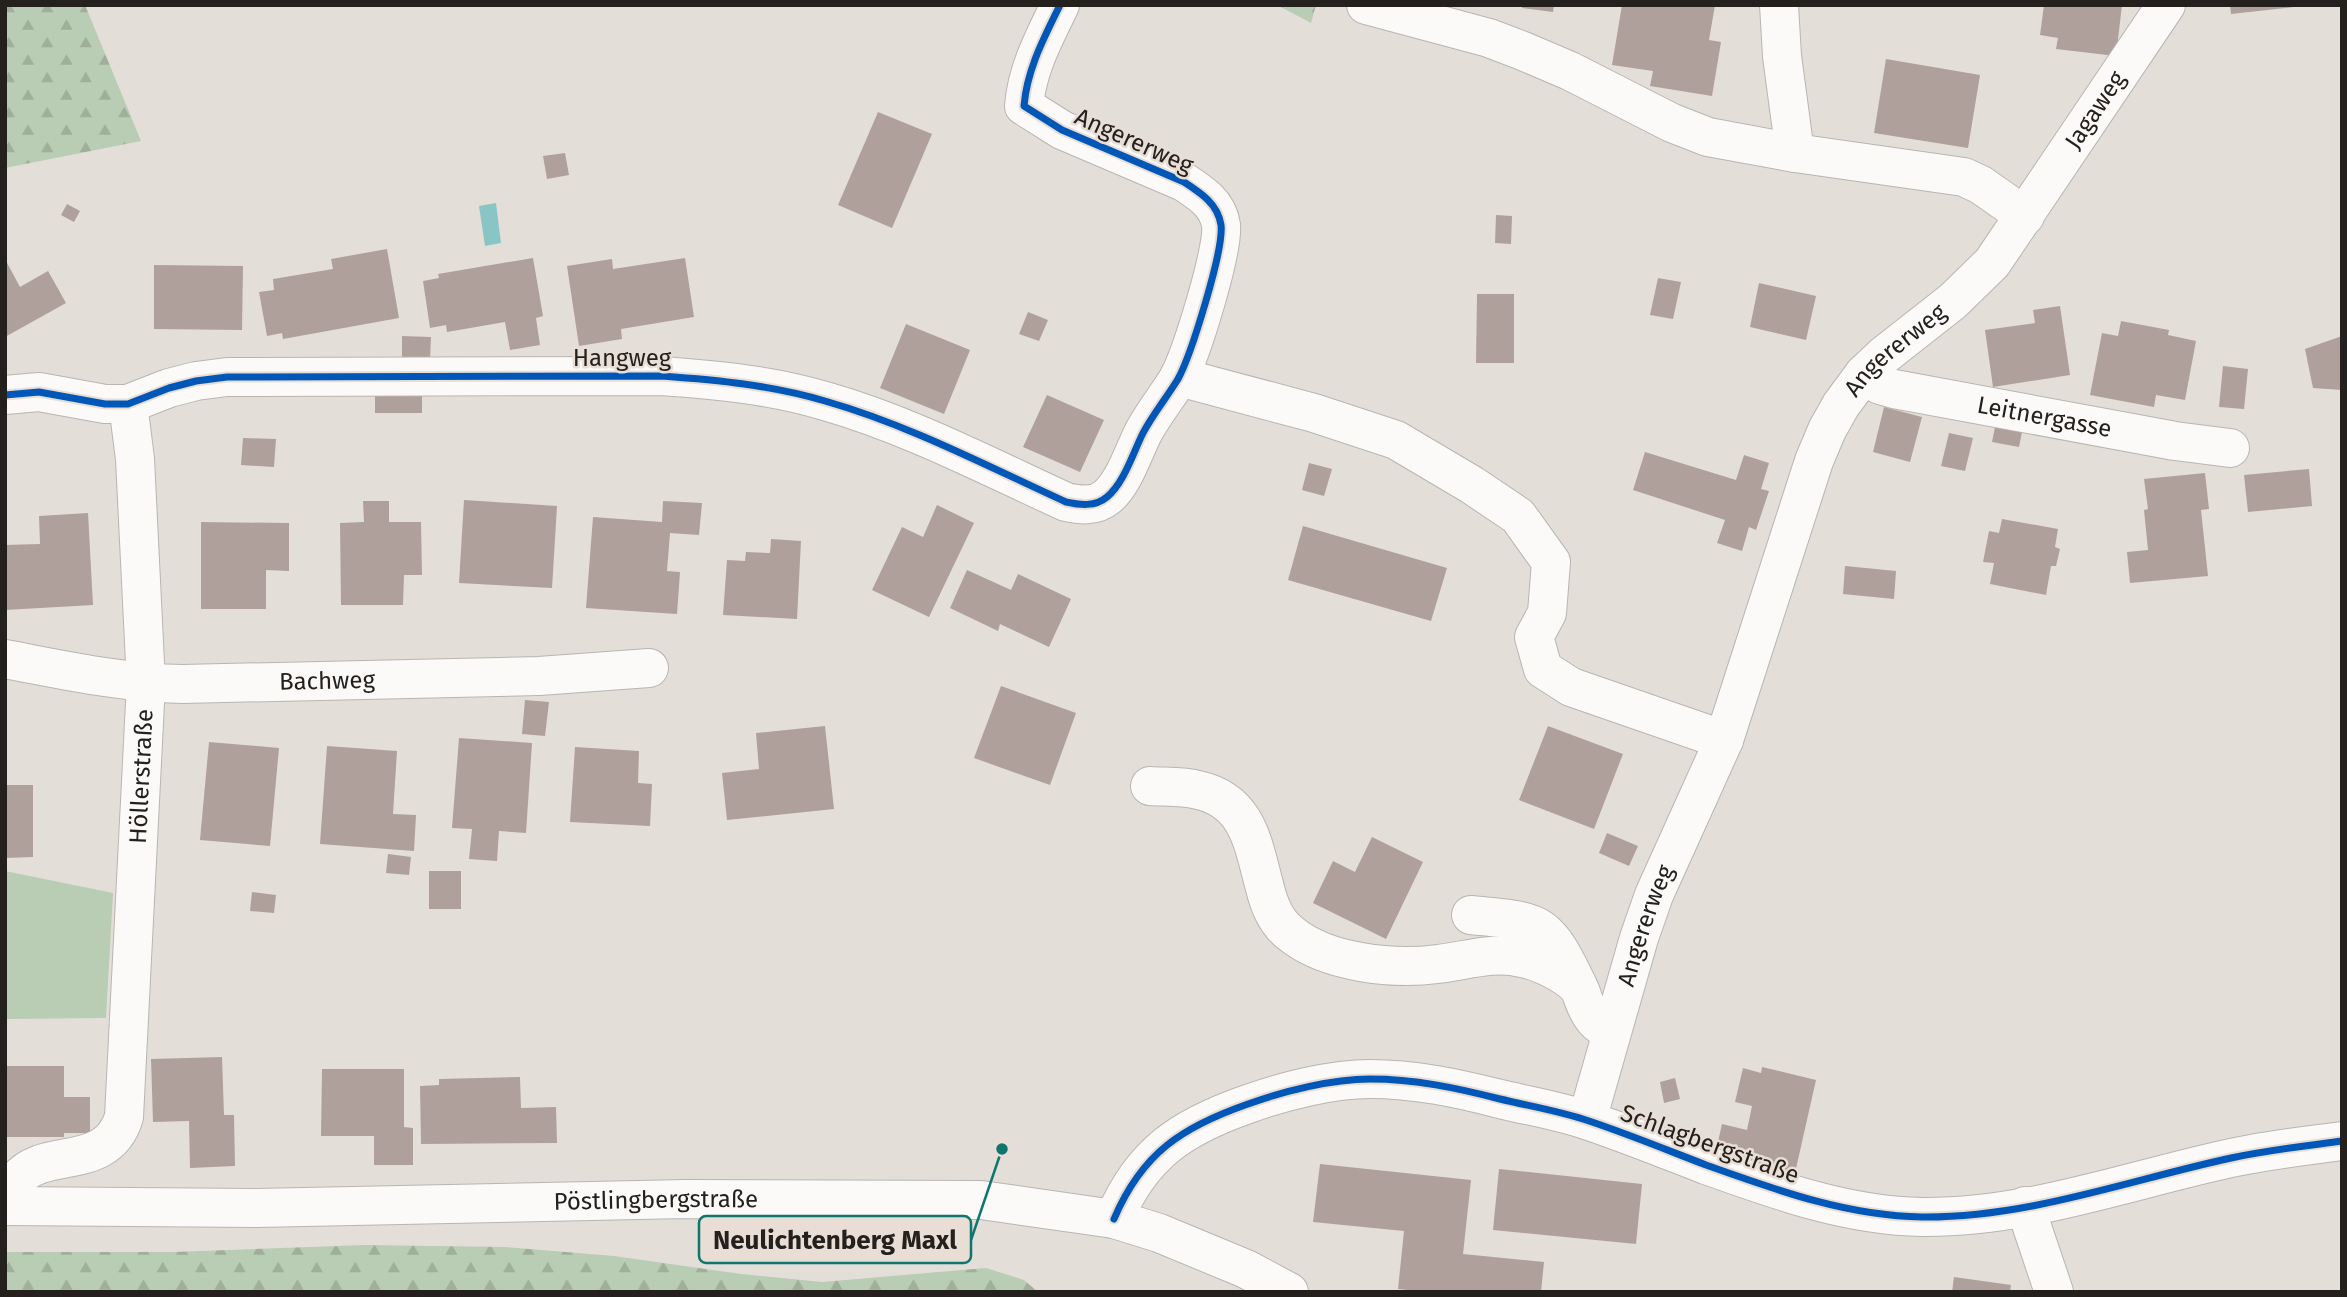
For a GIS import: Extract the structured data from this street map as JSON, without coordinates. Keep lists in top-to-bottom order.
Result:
{
  "streets": {
    "street": [
      "Jagaweg",
      "Angererweg",
      "Hangweg",
      "Leitnergasse",
      "Bachweg",
      "Höllerstraße",
      "Schlagbergstraße",
      "Pöstlingbergstraße"
    ]
  },
  "crossings": [
    ["Jagaweg", "Angererweg"],
    ["Angererweg", "Hangweg"],
    ["Angererweg", "Leitnergasse"],
    ["Angererweg", "Schlagbergstraße"],
    ["Hangweg", "Höllerstraße"],
    ["Bachweg", "Höllerstraße"],
    ["Höllerstraße", "Pöstlingbergstraße"],
    ["Schlagbergstraße", "Pöstlingbergstraße"]
  ],
  "places": ["Neulichtenberg Maxl"]
}
